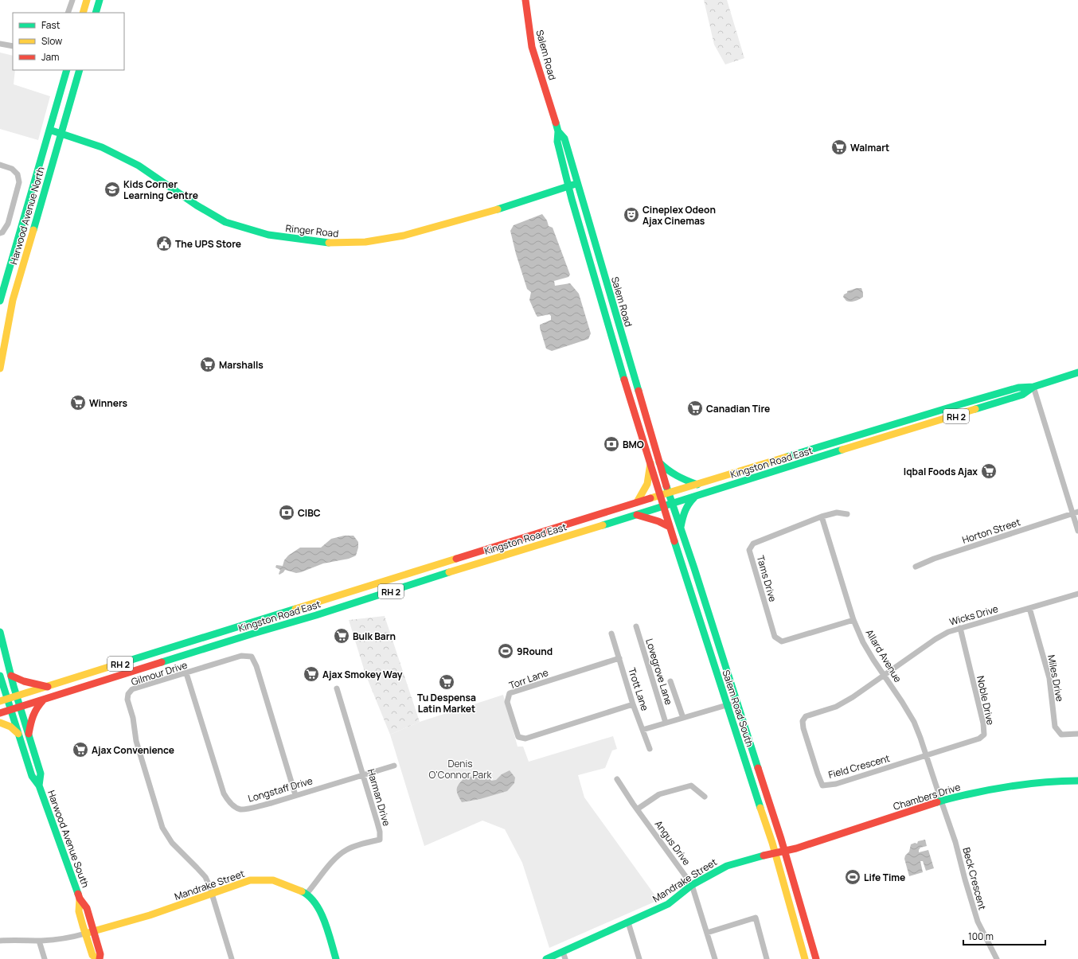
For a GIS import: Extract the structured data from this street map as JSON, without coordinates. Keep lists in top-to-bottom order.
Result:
{
  "streets": {
    "main road": [
      "Salem Road",
      "Harwood Avenue North",
      "Ringer Road",
      "RH 2",
      "Kingston Road East",
      "Salem Road South",
      "Chambers Drive",
      "Harwood Avenue South",
      "Mandrake Street"
    ],
    "street": [
      "Horton Street",
      "Tams Drive",
      "Wicks Drive",
      "Allard Avenue",
      "Lovegrove Lane",
      "Gilmour Drive",
      "Miles Drive",
      "Torr Lane",
      "Trott Lane",
      "Noble Drive",
      "Field Crescent",
      "Longstaff Drive",
      "Harman Drive",
      "Angus Drive",
      "Beck Crescent"
    ]
  },
  "crossings": [
    ["Salem Road", "Ringer Road"],
    ["Salem Road", "Salem Road South"],
    ["Harwood Avenue North", "Ringer Road"],
    ["RH 2", "Kingston Road East"],
    ["RH 2", "Harwood Avenue South"],
    ["Kingston Road East", "Salem Road South"],
    ["Kingston Road East", "Harwood Avenue South"],
    ["Tams Drive", "Allard Avenue"],
    ["Wicks Drive", "Allard Avenue"],
    ["Wicks Drive", "Miles Drive"],
    ["Wicks Drive", "Noble Drive"],
    ["Wicks Drive", "Field Crescent"],
    ["Allard Avenue", "Noble Drive"],
    ["Allard Avenue", "Field Crescent"],
    ["Allard Avenue", "Chambers Drive"],
    ["Allard Avenue", "Beck Crescent"],
    ["Gilmour Drive", "Longstaff Drive"],
    ["Gilmour Drive", "Mandrake Street"],
    ["Torr Lane", "Trott Lane"],
    ["Noble Drive", "Field Crescent"],
    ["Salem Road South", "Chambers Drive"],
    ["Salem Road South", "Mandrake Street"],
    ["Longstaff Drive", "Harman Drive"],
    ["Chambers Drive", "Beck Crescent"],
    ["Chambers Drive", "Mandrake Street"],
    ["Harman Drive", "Mandrake Street"],
    ["Harwood Avenue South", "Mandrake Street"],
    ["Angus Drive", "Mandrake Street"]
  ],
  "parks": ["Denis O'Connor Park"],
  "places": {
    "supermarket": [
      "Walmart",
      "Marshalls",
      "Winners",
      "Canadian Tire",
      "Iqbal Foods Ajax",
      "Bulk Barn",
      "Ajax Smokey Way",
      "Tu Despensa Latin Market",
      "Ajax Convenience"
    ],
    "school or university": ["Kids Corner Learning Centre"],
    "theatre": ["Cineplex Odeon Ajax Cinemas"],
    "public building": ["The UPS Store"],
    "bank": ["BMO", "CIBC"],
    "sports": ["9Round", "Life Time"]
  },
  "legend": ["Fast", "Slow", "Jam"],
  "scale_bar": "100 m"
}
